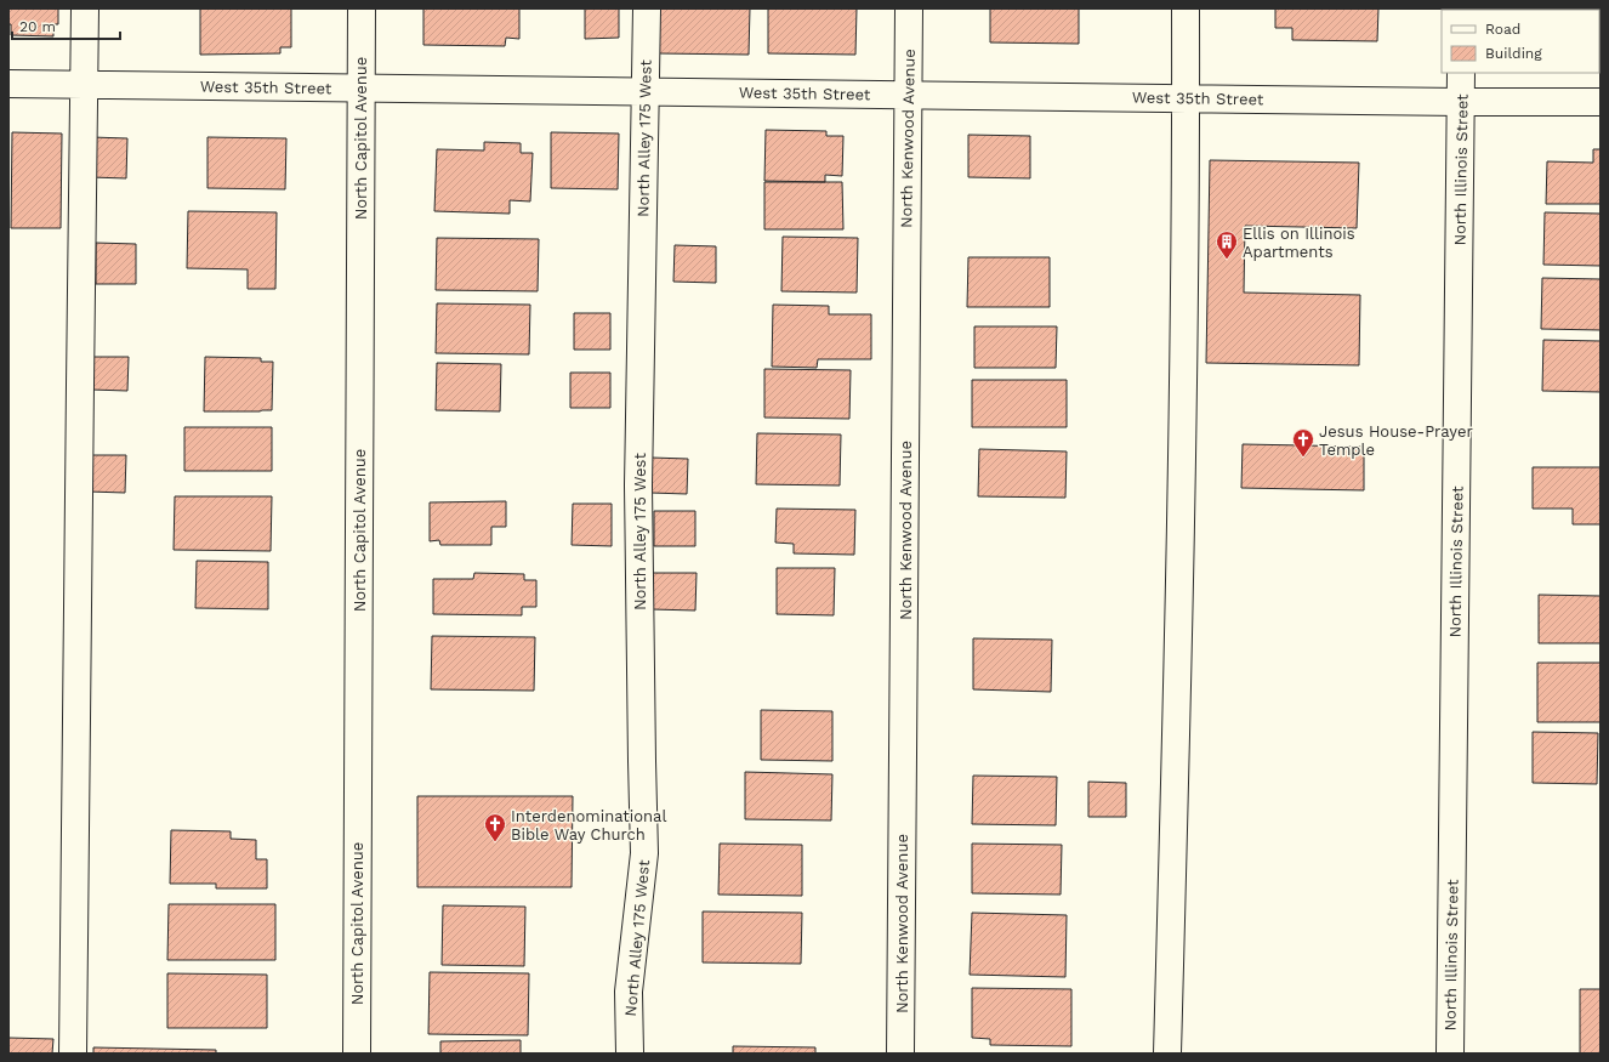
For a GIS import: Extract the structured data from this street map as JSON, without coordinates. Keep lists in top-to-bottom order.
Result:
{
  "streets": {
    "street": [
      "West 35th Street",
      "North Capitol Avenue",
      "North Alley 175 West",
      "North Kenwood Avenue",
      "North Illinois Street"
    ]
  },
  "crossings": [
    ["West 35th Street", "North Capitol Avenue"],
    ["West 35th Street", "North Alley 175 West"],
    ["West 35th Street", "North Kenwood Avenue"],
    ["West 35th Street", "North Illinois Street"]
  ],
  "places": {
    "building": ["Ellis on Illinois Apartments"],
    "church": ["Jesus House-Prayer Temple", "Interdenominational Bible Way Church"]
  },
  "legend": ["Road", "Building"],
  "scale_bar": "20 m"
}
